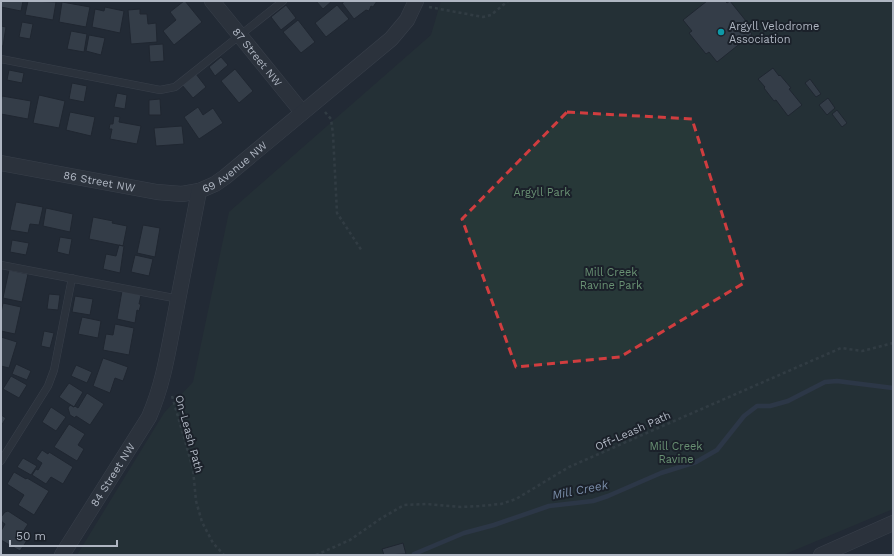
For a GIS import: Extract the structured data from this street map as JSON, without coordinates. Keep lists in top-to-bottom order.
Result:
{
  "streets": {
    "street": [
      "87 Street NW",
      "69 Avenue NW",
      "86 Street NW",
      "84 Street NW"
    ],
    "path": ["Off-Leash Path", "On-Leash Path"]
  },
  "crossings": [
    ["87 Street NW", "69 Avenue NW"],
    ["69 Avenue NW", "86 Street NW"],
    ["69 Avenue NW", "On-Leash Path"],
    ["69 Avenue NW", "84 Street NW"],
    ["On-Leash Path", "84 Street NW"]
  ],
  "water": ["Mill Creek"],
  "parks": ["Argyll Park", "Mill Creek Ravine Park", "Mill Creek Ravine"],
  "places": ["Argyll Velodrome Association"],
  "scale_bar": "50 m"
}
